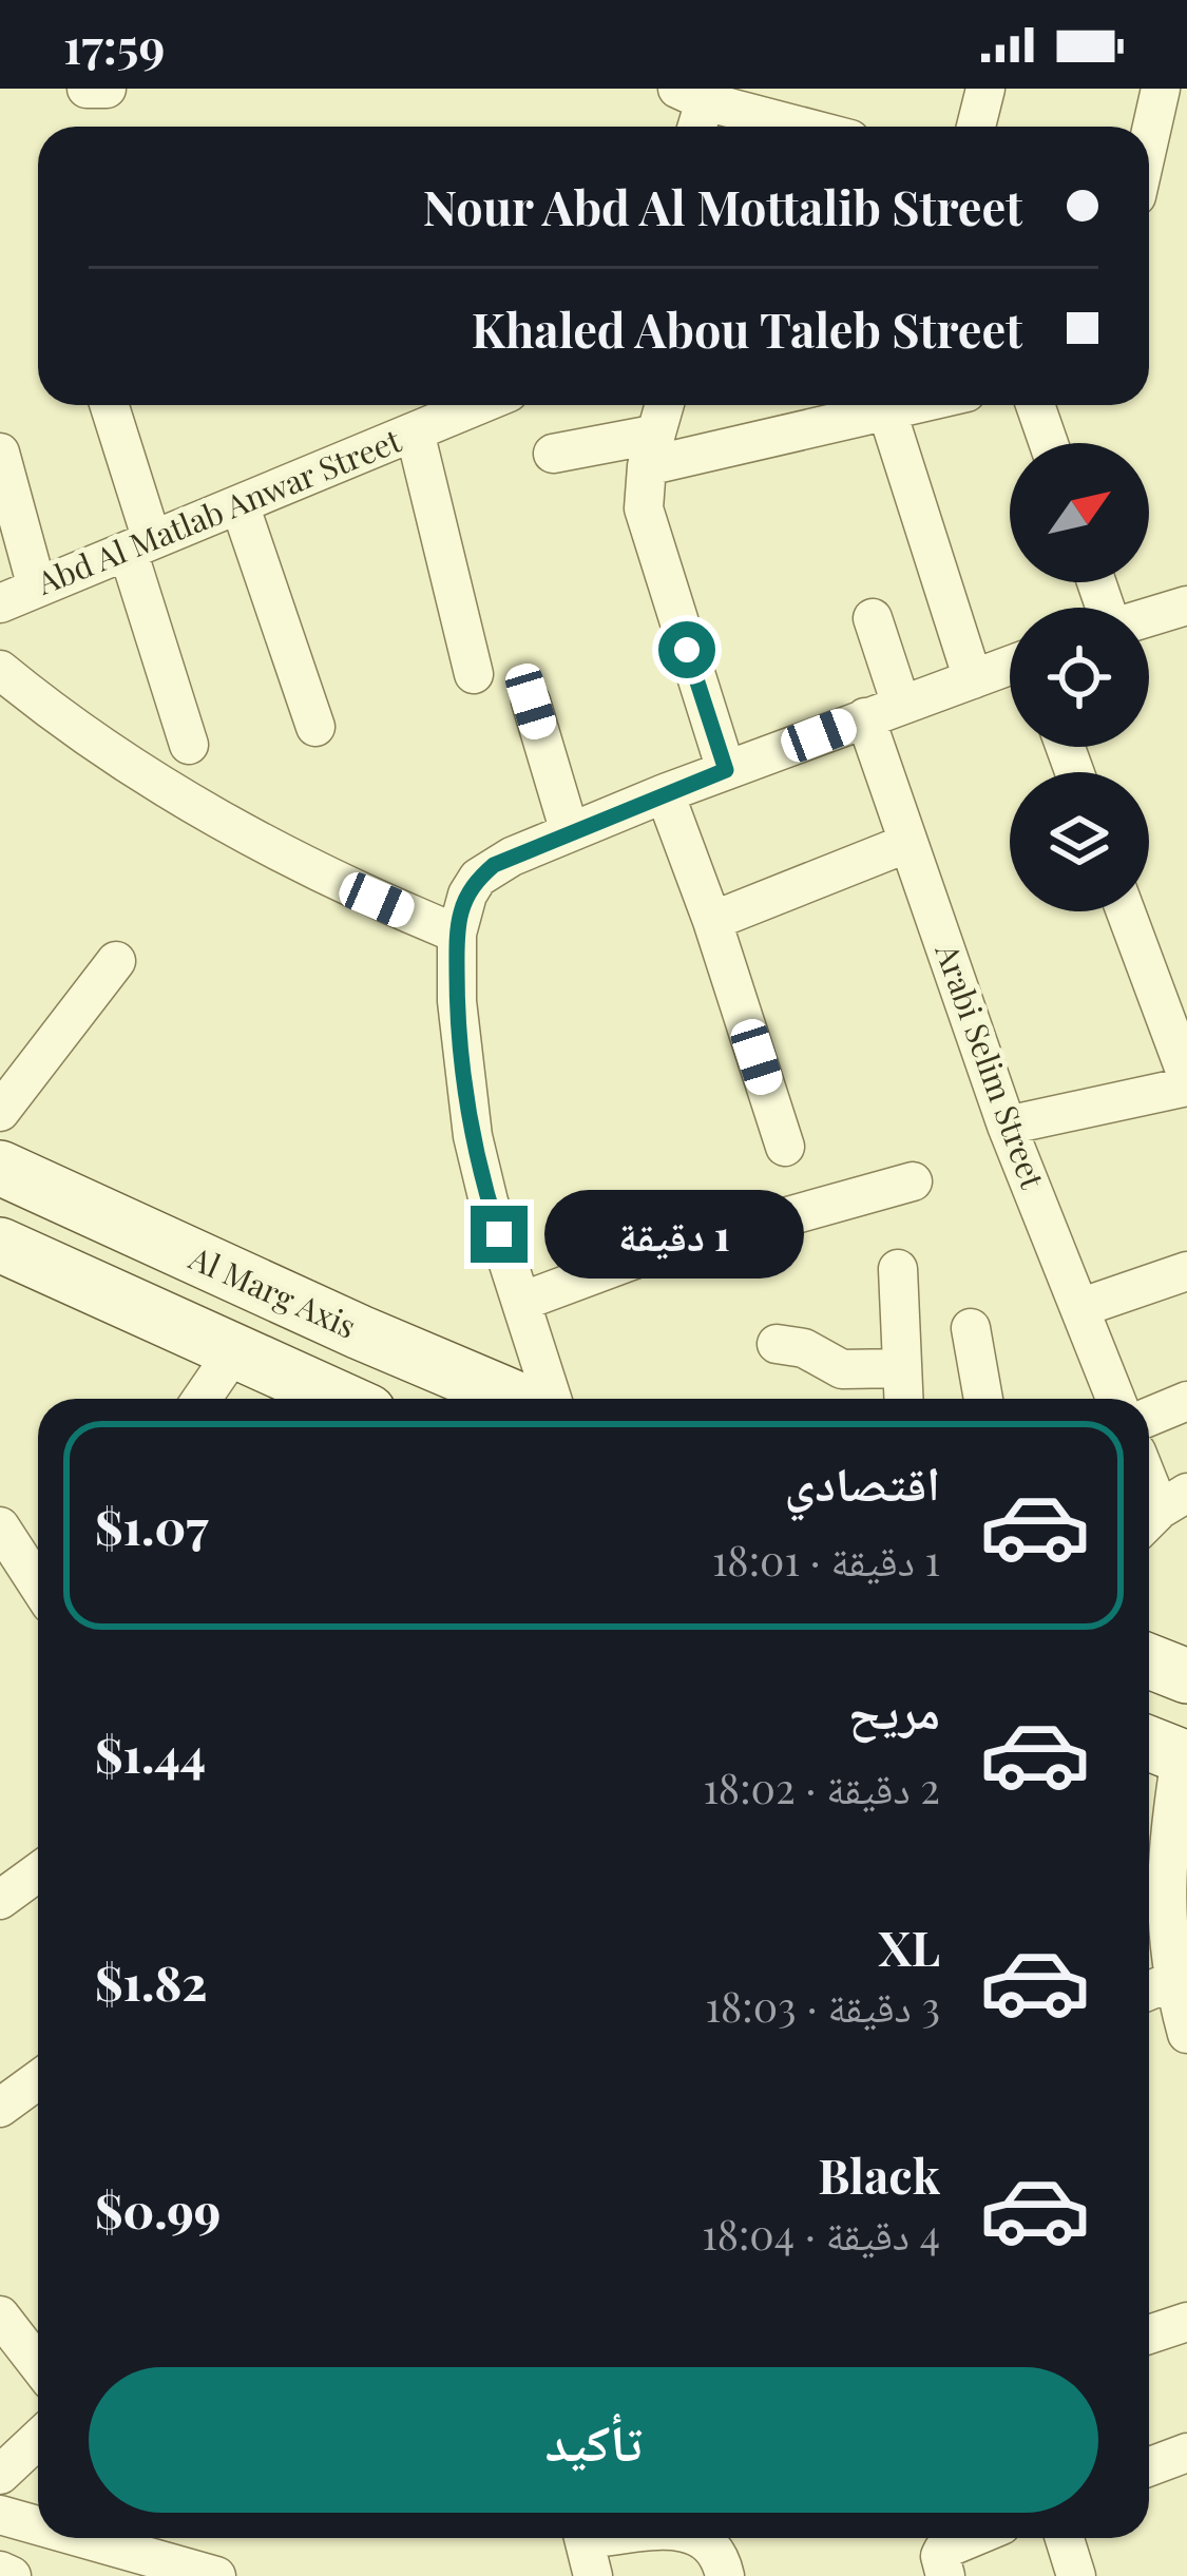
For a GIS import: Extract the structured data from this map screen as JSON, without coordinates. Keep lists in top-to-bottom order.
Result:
{
  "streets": {
    "main road": ["Al Marg Axis"],
    "street": ["Abd Al Matlab Anwar Street", "Arabi Selim Street"]
  },
  "north": "top right",
  "page": {
    "status": "17:59",
    "banner": ["Nour Abd Al Mottalib Street", "Khaled Abou Taleb Street"],
    "bubble": "1 دقيقة",
    "list": [
      {
        "name": "اقتصادي",
        "note": "1 دقيقة · 18:01",
        "value": "$1.07"
      },
      {
        "name": "مريح",
        "note": "2 دقيقة · 18:02",
        "value": "$1.44"
      },
      {
        "name": "XL",
        "note": "3 دقيقة · 18:03",
        "value": "$1.82"
      },
      {
        "name": "Black",
        "note": "4 دقيقة · 18:04",
        "value": "$0.99"
      }
    ],
    "buttons": "تأكيد"
  }
}
